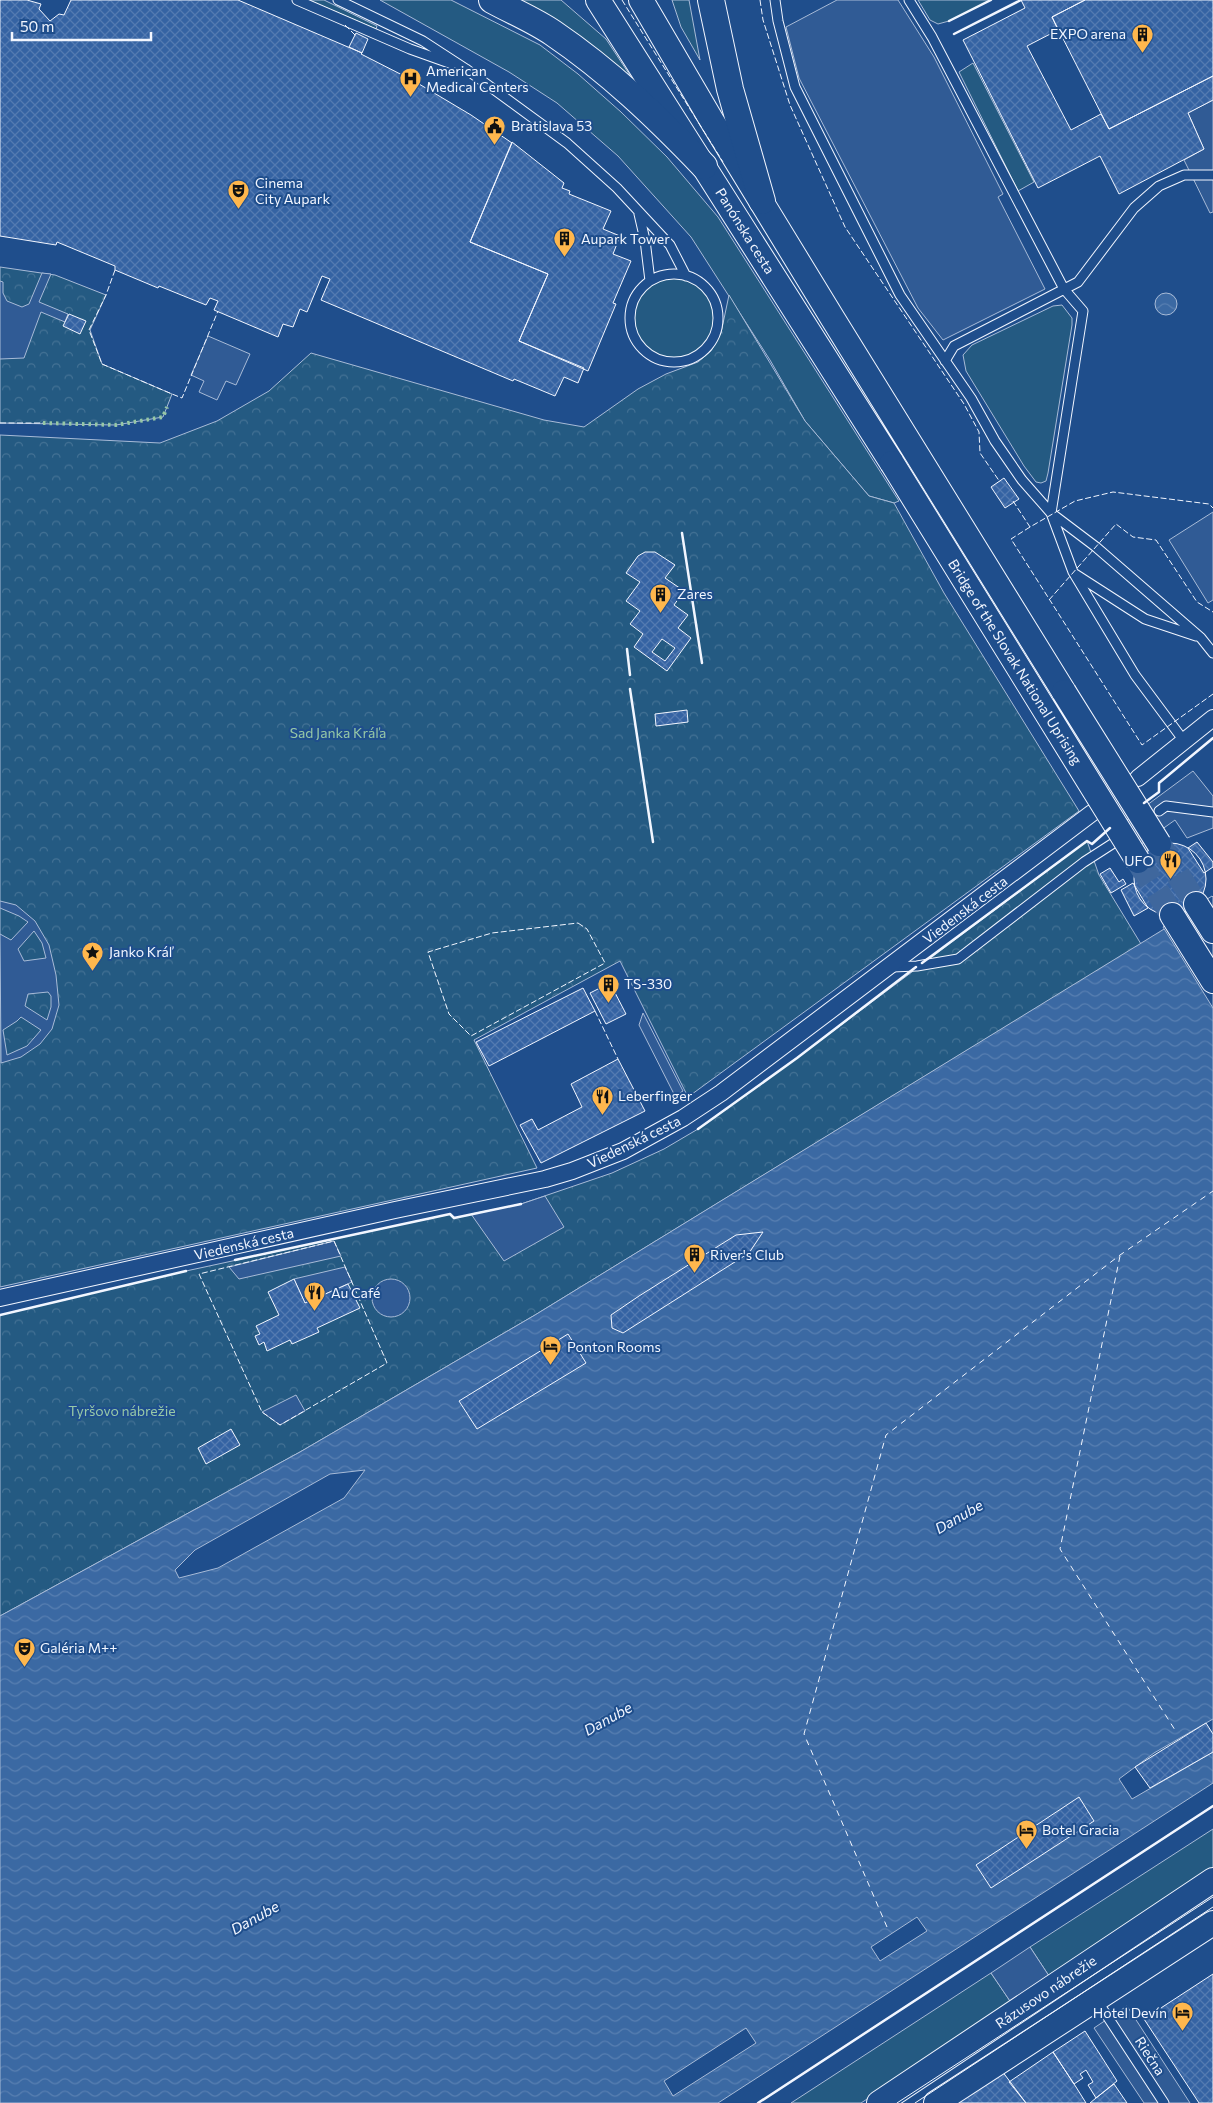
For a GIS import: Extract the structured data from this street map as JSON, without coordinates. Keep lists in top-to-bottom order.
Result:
{
  "streets": {
    "main road": ["Panónska cesta", "Bridge of the Slovak National Uprising", "Rázusovo nábrežie"],
    "street": ["Viedenská cesta"],
    "lane": ["Riečna"]
  },
  "crossings": [
    ["Panónska cesta", "Bridge of the Slovak National Uprising"]
  ],
  "water": ["Danube"],
  "parks": ["Sad Janka Kráľa", "Tyršovo nábrežie"],
  "places": {
    "building": [
      "EXPO arena",
      "Aupark Tower",
      "Zares",
      "TS-330",
      "River's Club"
    ],
    "hospital": ["American Medical Centers"],
    "public building": ["Bratislava 53"],
    "theatre": ["Cinema City Aupark", "Galéria M++"],
    "restaurant": ["UFO", "Leberfinger", "Au Café"],
    "place": ["Janko Kráľ"],
    "hotel": ["Ponton Rooms", "Botel Gracia", "Hotel Devín"]
  },
  "scale_bar": "50 m"
}
